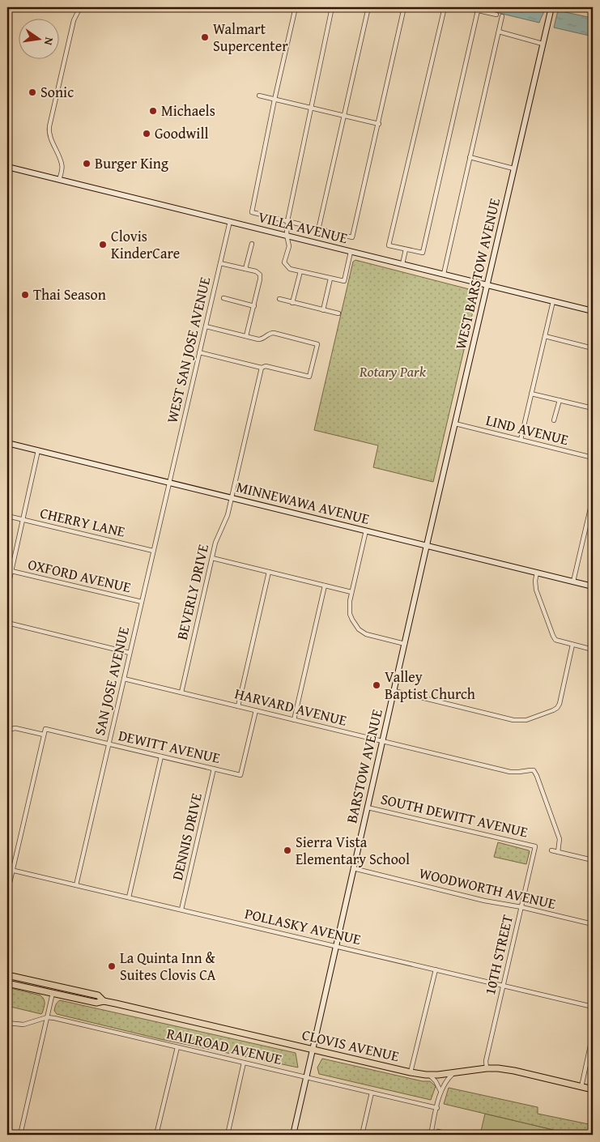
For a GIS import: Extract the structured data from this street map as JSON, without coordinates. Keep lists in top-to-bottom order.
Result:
{
  "streets": {
    "main road": [
      "VILLA AVENUE",
      "WEST BARSTOW AVENUE",
      "MINNEWAWA AVENUE",
      "BARSTOW AVENUE",
      "CLOVIS AVENUE"
    ],
    "street": [
      "WEST SAN JOSE AVENUE",
      "LIND AVENUE",
      "CHERRY LANE",
      "OXFORD AVENUE",
      "BEVERLY DRIVE",
      "SAN JOSE AVENUE",
      "HARVARD AVENUE",
      "DEWITT AVENUE",
      "SOUTH DEWITT AVENUE",
      "DENNIS DRIVE",
      "WOODWORTH AVENUE",
      "POLLASKY AVENUE",
      "10TH STREET",
      "RAILROAD AVENUE"
    ]
  },
  "crossings": [
    ["VILLA AVENUE", "WEST BARSTOW AVENUE"],
    ["VILLA AVENUE", "WEST SAN JOSE AVENUE"],
    ["WEST BARSTOW AVENUE", "LIND AVENUE"],
    ["WEST BARSTOW AVENUE", "MINNEWAWA AVENUE"],
    ["WEST BARSTOW AVENUE", "BARSTOW AVENUE"],
    ["WEST SAN JOSE AVENUE", "MINNEWAWA AVENUE"],
    ["WEST SAN JOSE AVENUE", "SAN JOSE AVENUE"],
    ["MINNEWAWA AVENUE", "BEVERLY DRIVE"],
    ["MINNEWAWA AVENUE", "SAN JOSE AVENUE"],
    ["MINNEWAWA AVENUE", "BARSTOW AVENUE"],
    ["CHERRY LANE", "SAN JOSE AVENUE"],
    ["OXFORD AVENUE", "SAN JOSE AVENUE"],
    ["BEVERLY DRIVE", "HARVARD AVENUE"],
    ["SAN JOSE AVENUE", "HARVARD AVENUE"],
    ["SAN JOSE AVENUE", "DEWITT AVENUE"],
    ["SAN JOSE AVENUE", "POLLASKY AVENUE"],
    ["HARVARD AVENUE", "DEWITT AVENUE"],
    ["HARVARD AVENUE", "BARSTOW AVENUE"],
    ["DEWITT AVENUE", "DENNIS DRIVE"],
    ["BARSTOW AVENUE", "SOUTH DEWITT AVENUE"],
    ["BARSTOW AVENUE", "WOODWORTH AVENUE"],
    ["BARSTOW AVENUE", "POLLASKY AVENUE"],
    ["BARSTOW AVENUE", "CLOVIS AVENUE"],
    ["BARSTOW AVENUE", "RAILROAD AVENUE"],
    ["SOUTH DEWITT AVENUE", "10TH STREET"],
    ["DENNIS DRIVE", "POLLASKY AVENUE"],
    ["WOODWORTH AVENUE", "10TH STREET"],
    ["POLLASKY AVENUE", "10TH STREET"],
    ["10TH STREET", "CLOVIS AVENUE"]
  ],
  "parks": ["Rotary Park"],
  "places": [
    "Walmart Supercenter",
    "Sonic",
    "Michaels",
    "Goodwill",
    "Burger King",
    "Clovis KinderCare",
    "Thai Season",
    "Valley Baptist Church",
    "Sierra Vista Elementary School",
    "La Quinta Inn & Suites Clovis CA"
  ],
  "north": "right"
}
